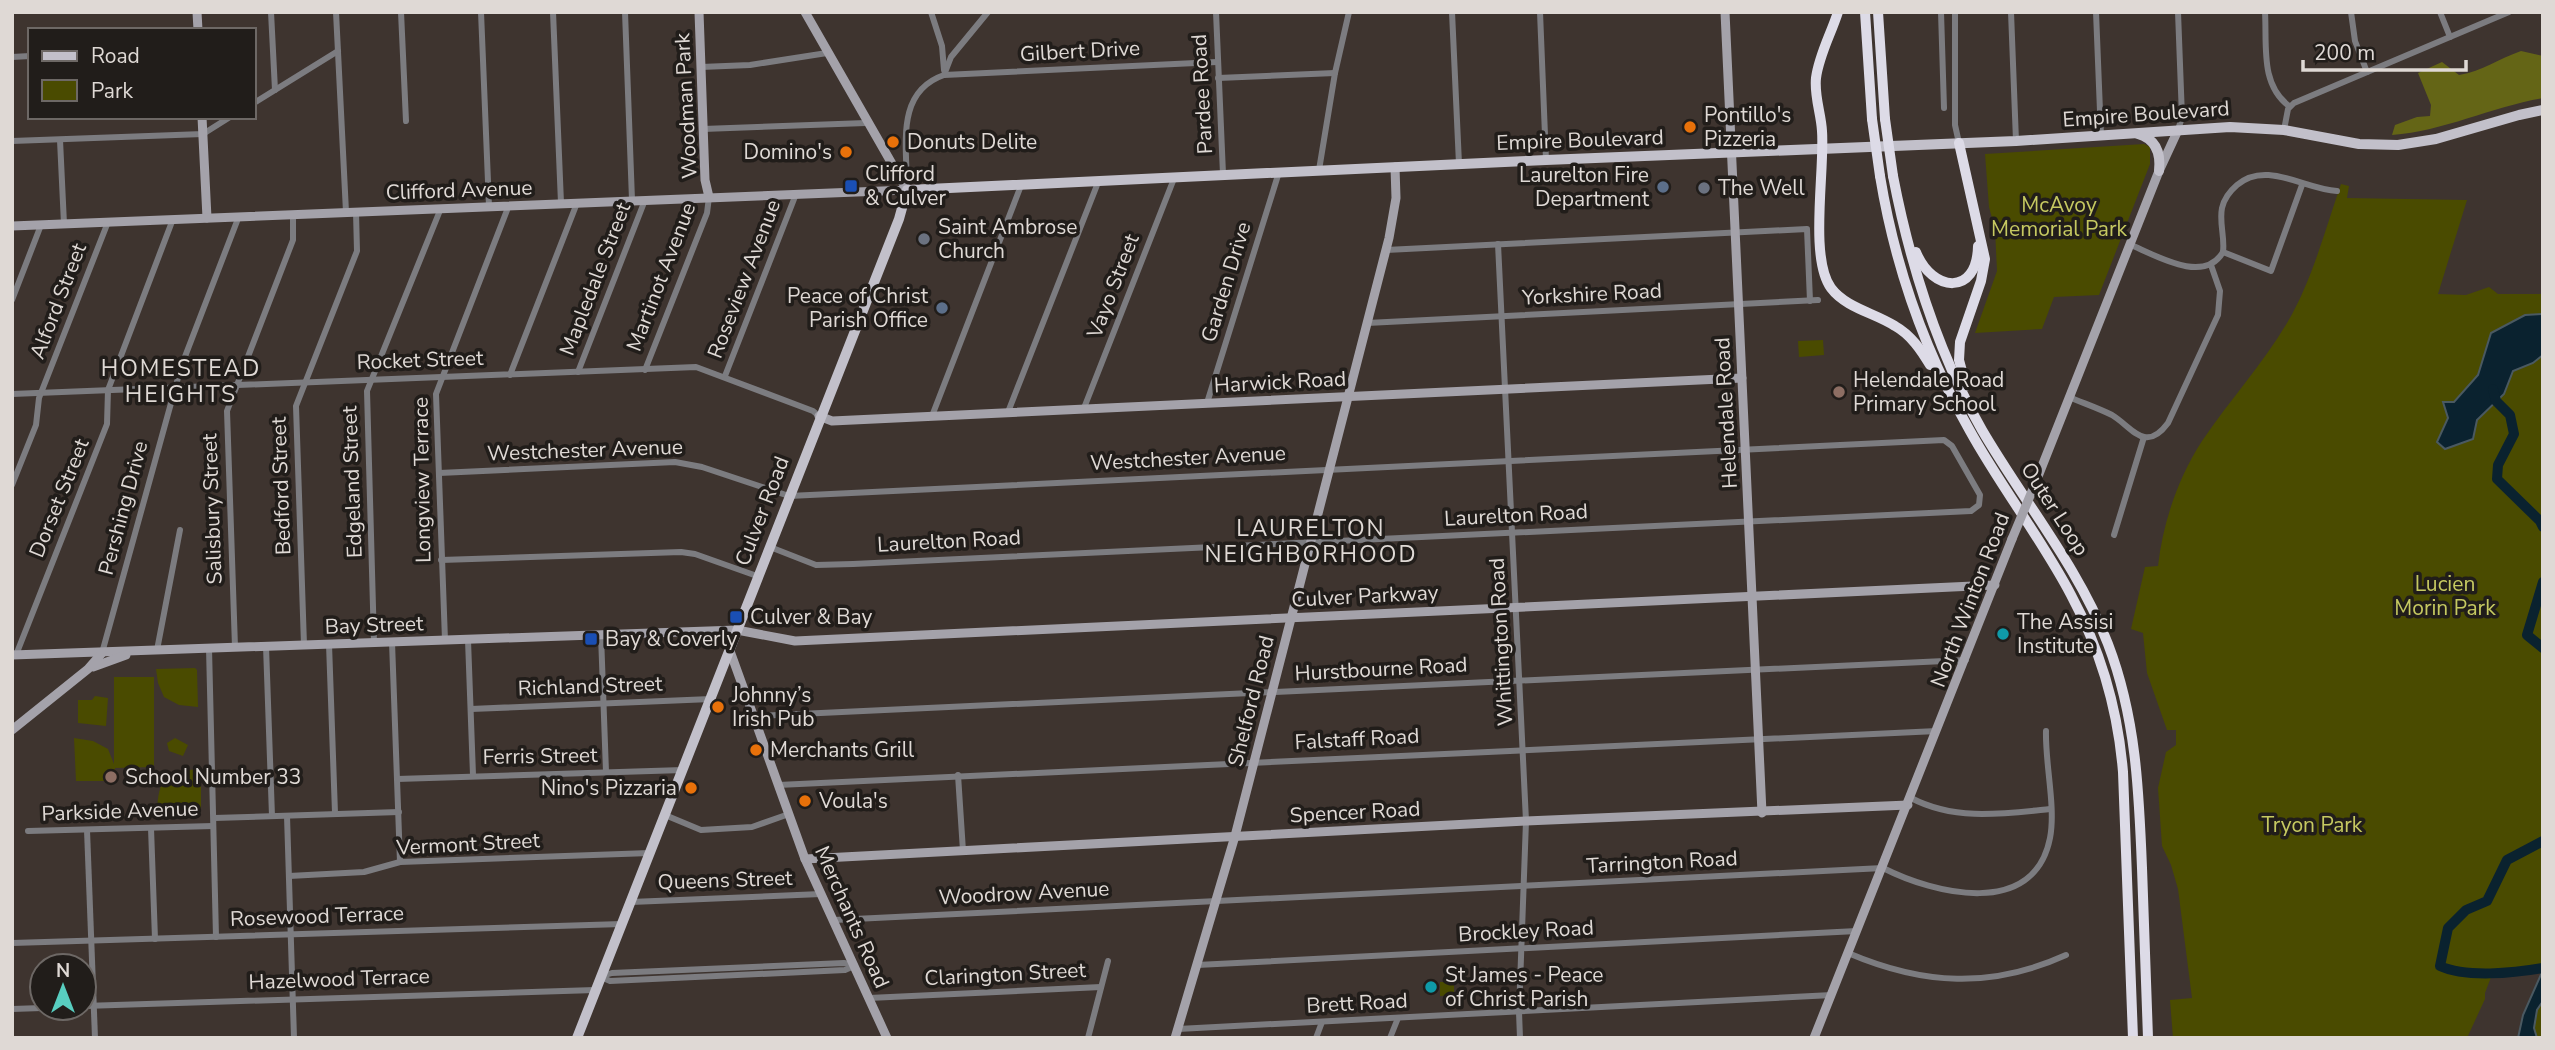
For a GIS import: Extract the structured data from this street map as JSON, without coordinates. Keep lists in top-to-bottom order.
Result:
{
  "streets": {
    "highway": ["Outer Loop"],
    "main road": ["Empire Boulevard", "Culver Road"],
    "street": [
      "Gilbert Drive",
      "Pardee Road",
      "Woodman Park",
      "Clifford Avenue",
      "Martinot Avenue",
      "Mapledale Street",
      "Roseview Avenue",
      "Garden Drive",
      "Vayo Street",
      "Yorkshire Road",
      "Alford Street",
      "Rocket Street",
      "Harwick Road",
      "Helendale Road",
      "Westchester Avenue",
      "Longview Terrace",
      "Edgeland Street",
      "Bedford Street",
      "Dorset Street",
      "Pershing Drive",
      "Salisbury Street",
      "Laurelton Road",
      "Culver Parkway",
      "North Winton Road",
      "Bay Street",
      "Whittington Road",
      "Hurstbourne Road",
      "Richland Street",
      "Shelford Road",
      "Falstaff Road",
      "Ferris Street",
      "Parkside Avenue",
      "Spencer Road",
      "Vermont Street",
      "Tarrington Road",
      "Queens Street",
      "Woodrow Avenue",
      "Rosewood Terrace",
      "Merchants Road",
      "Brockley Road",
      "Clarington Street",
      "Hazelwood Terrace",
      "Brett Road"
    ]
  },
  "crossings": [
    ["Gilbert Drive", "Pardee Road"],
    ["Pardee Road", "Empire Boulevard"],
    ["Woodman Park", "Clifford Avenue"],
    ["Woodman Park", "Martinot Avenue"],
    ["Empire Boulevard", "Clifford Avenue"],
    ["Empire Boulevard", "Garden Drive"],
    ["Empire Boulevard", "Vayo Street"],
    ["Empire Boulevard", "Helendale Road"],
    ["Empire Boulevard", "Culver Road"],
    ["Empire Boulevard", "North Winton Road"],
    ["Empire Boulevard", "Shelford Road"],
    ["Clifford Avenue", "Martinot Avenue"],
    ["Clifford Avenue", "Mapledale Street"],
    ["Clifford Avenue", "Roseview Avenue"],
    ["Clifford Avenue", "Alford Street"],
    ["Clifford Avenue", "Longview Terrace"],
    ["Clifford Avenue", "Edgeland Street"],
    ["Clifford Avenue", "Bedford Street"],
    ["Clifford Avenue", "Dorset Street"],
    ["Clifford Avenue", "Pershing Drive"],
    ["Clifford Avenue", "Salisbury Street"],
    ["Clifford Avenue", "Culver Road"],
    ["Martinot Avenue", "Rocket Street"],
    ["Mapledale Street", "Rocket Street"],
    ["Roseview Avenue", "Rocket Street"],
    ["Garden Drive", "Harwick Road"],
    ["Vayo Street", "Harwick Road"],
    ["Yorkshire Road", "Helendale Road"],
    ["Yorkshire Road", "Whittington Road"],
    ["Yorkshire Road", "Shelford Road"],
    ["Alford Street", "Rocket Street"],
    ["Rocket Street", "Harwick Road"],
    ["Rocket Street", "Longview Terrace"],
    ["Rocket Street", "Edgeland Street"],
    ["Rocket Street", "Bedford Street"],
    ["Rocket Street", "Dorset Street"],
    ["Rocket Street", "Pershing Drive"],
    ["Rocket Street", "Salisbury Street"],
    ["Rocket Street", "Culver Road"],
    ["Harwick Road", "Helendale Road"],
    ["Harwick Road", "Culver Road"],
    ["Harwick Road", "Whittington Road"],
    ["Harwick Road", "Shelford Road"],
    ["Helendale Road", "Westchester Avenue"],
    ["Helendale Road", "Laurelton Road"],
    ["Helendale Road", "Culver Parkway"],
    ["Helendale Road", "Hurstbourne Road"],
    ["Helendale Road", "Falstaff Road"],
    ["Helendale Road", "Spencer Road"],
    ["Westchester Avenue", "Longview Terrace"],
    ["Westchester Avenue", "Culver Road"],
    ["Westchester Avenue", "Laurelton Road"],
    ["Westchester Avenue", "Whittington Road"],
    ["Westchester Avenue", "Shelford Road"],
    ["Longview Terrace", "Bay Street"],
    ["Edgeland Street", "Bay Street"],
    ["Bedford Street", "Bay Street"],
    ["Dorset Street", "Bay Street"],
    ["Pershing Drive", "Bay Street"],
    ["Salisbury Street", "Bay Street"],
    ["Culver Road", "Laurelton Road"],
    ["Culver Road", "Culver Parkway"],
    ["Culver Road", "Bay Street"],
    ["Culver Road", "Richland Street"],
    ["Culver Road", "Ferris Street"],
    ["Culver Road", "Vermont Street"],
    ["Culver Road", "Queens Street"],
    ["Culver Road", "Rosewood Terrace"],
    ["Culver Road", "Merchants Road"],
    ["Culver Road", "Hazelwood Terrace"],
    ["Laurelton Road", "Whittington Road"],
    ["Laurelton Road", "Shelford Road"],
    ["Culver Parkway", "North Winton Road"],
    ["Culver Parkway", "Bay Street"],
    ["Culver Parkway", "Whittington Road"],
    ["Culver Parkway", "Shelford Road"],
    ["North Winton Road", "Hurstbourne Road"],
    ["North Winton Road", "Falstaff Road"],
    ["North Winton Road", "Spencer Road"],
    ["North Winton Road", "Tarrington Road"],
    ["North Winton Road", "Brockley Road"],
    ["North Winton Road", "Brett Road"],
    ["Whittington Road", "Hurstbourne Road"],
    ["Whittington Road", "Falstaff Road"],
    ["Whittington Road", "Spencer Road"],
    ["Whittington Road", "Tarrington Road"],
    ["Whittington Road", "Brockley Road"],
    ["Whittington Road", "Brett Road"],
    ["Hurstbourne Road", "Shelford Road"],
    ["Hurstbourne Road", "Merchants Road"],
    ["Shelford Road", "Falstaff Road"],
    ["Shelford Road", "Spencer Road"],
    ["Shelford Road", "Tarrington Road"],
    ["Shelford Road", "Woodrow Avenue"],
    ["Shelford Road", "Brockley Road"],
    ["Shelford Road", "Brett Road"],
    ["Falstaff Road", "Merchants Road"],
    ["Spencer Road", "Merchants Road"],
    ["Tarrington Road", "Woodrow Avenue"],
    ["Queens Street", "Merchants Road"],
    ["Woodrow Avenue", "Merchants Road"],
    ["Merchants Road", "Clarington Street"]
  ],
  "districts": ["HOMESTEAD HEIGHTS", "LAURELTON NEIGHBORHOOD"],
  "parks": ["McAvoy Memorial Park", "Lucien Morin Park", "Tryon Park"],
  "places": {
    "other": [
      "Pontillo's Pizzeria",
      "Donuts Delite",
      "Domino's",
      "Laurelton Fire Department",
      "The Well",
      "Saint Ambrose Church",
      "Peace of Christ Parish Office",
      "Helendale Road Primary School",
      "The Assisi Institute",
      "Johnny’s Irish Pub",
      "Merchants Grill",
      "School Number 33",
      "Nino's Pizzaria",
      "Voula's",
      "St James - Peace of Christ Parish"
    ],
    "transit": ["Clifford & Culver", "Culver & Bay", "Bay & Coverly"]
  },
  "legend": ["Road", "Park"],
  "scale_bar": "200 m",
  "north": "top"
}
